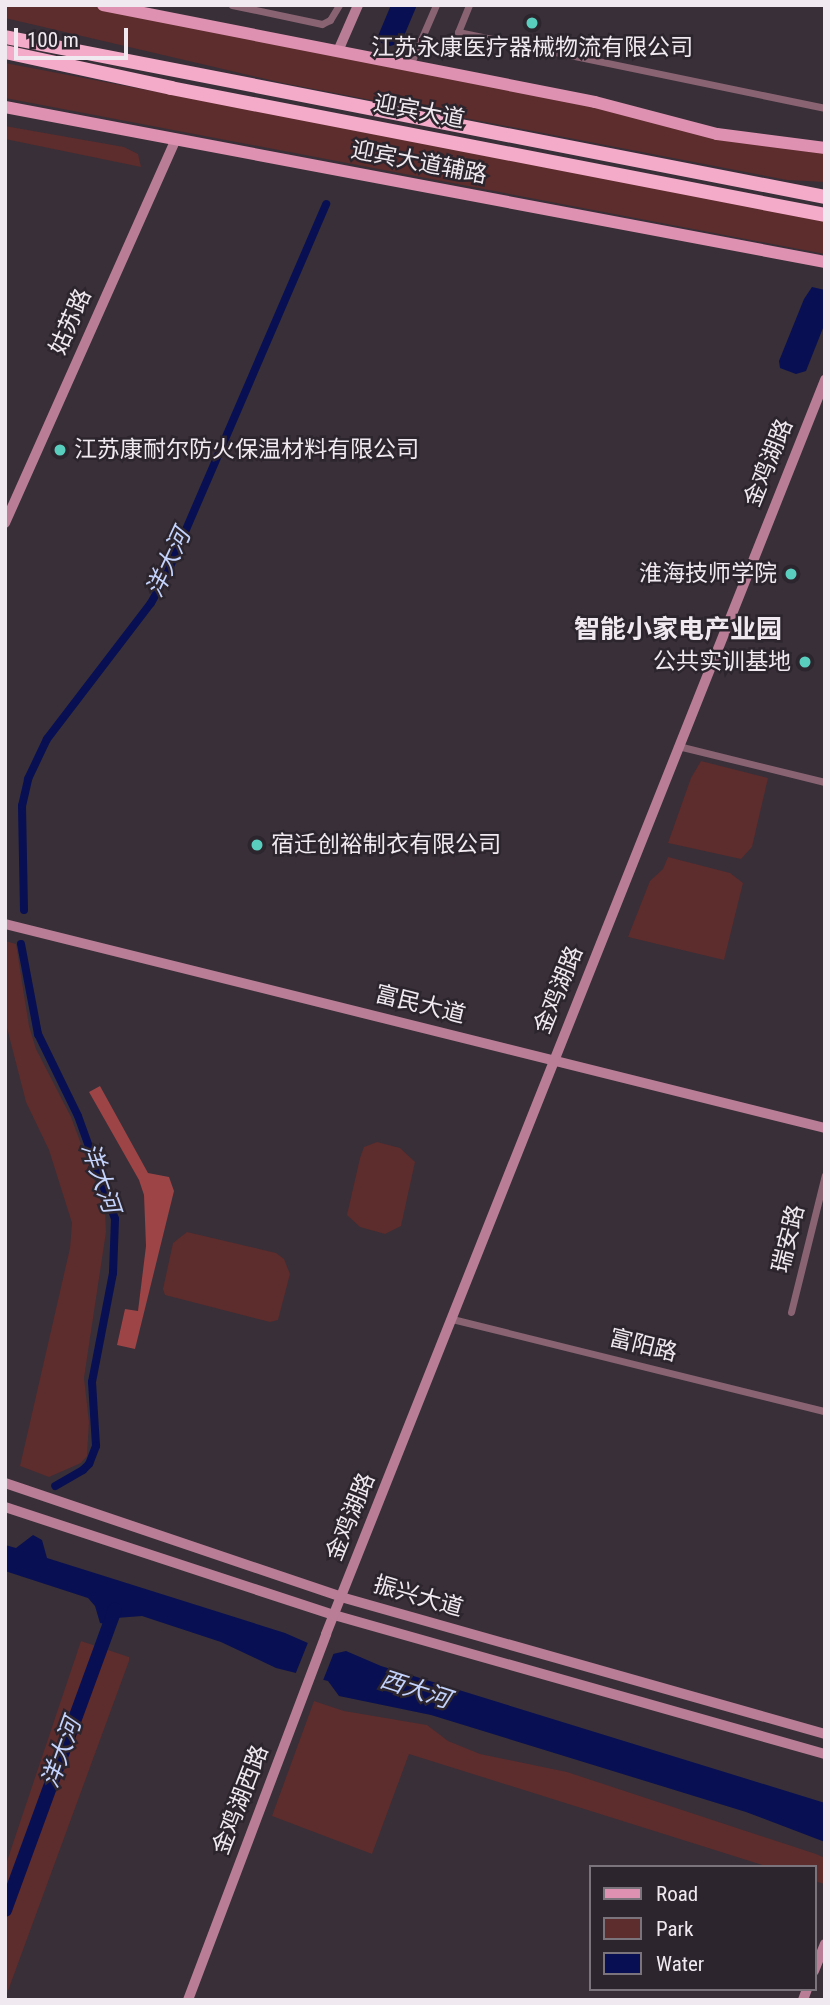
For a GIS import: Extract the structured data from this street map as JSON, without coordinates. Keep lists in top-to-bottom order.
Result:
{
  "streets": {
    "highway": ["迎宾大道"],
    "main road": ["迎宾大道辅路"],
    "street": [
      "姑苏路",
      "金鸡湖路",
      "富民大道",
      "瑞安路",
      "富阳路",
      "振兴大道",
      "金鸡湖西路"
    ]
  },
  "crossings": [
    ["迎宾大道辅路", "姑苏路"],
    ["金鸡湖路", "富民大道"],
    ["金鸡湖路", "富阳路"],
    ["金鸡湖路", "振兴大道"],
    ["金鸡湖路", "金鸡湖西路"],
    ["振兴大道", "金鸡湖西路"]
  ],
  "districts": ["智能小家电产业园"],
  "water": ["洋大河", "西大河"],
  "places": [
    "江苏永康医疗器械物流有限公司",
    "江苏康耐尔防火保温材料有限公司",
    "淮海技师学院",
    "公共实训基地",
    "宿迁创裕制衣有限公司"
  ],
  "legend": ["Road", "Park", "Water"],
  "scale_bar": "100 m"
}
